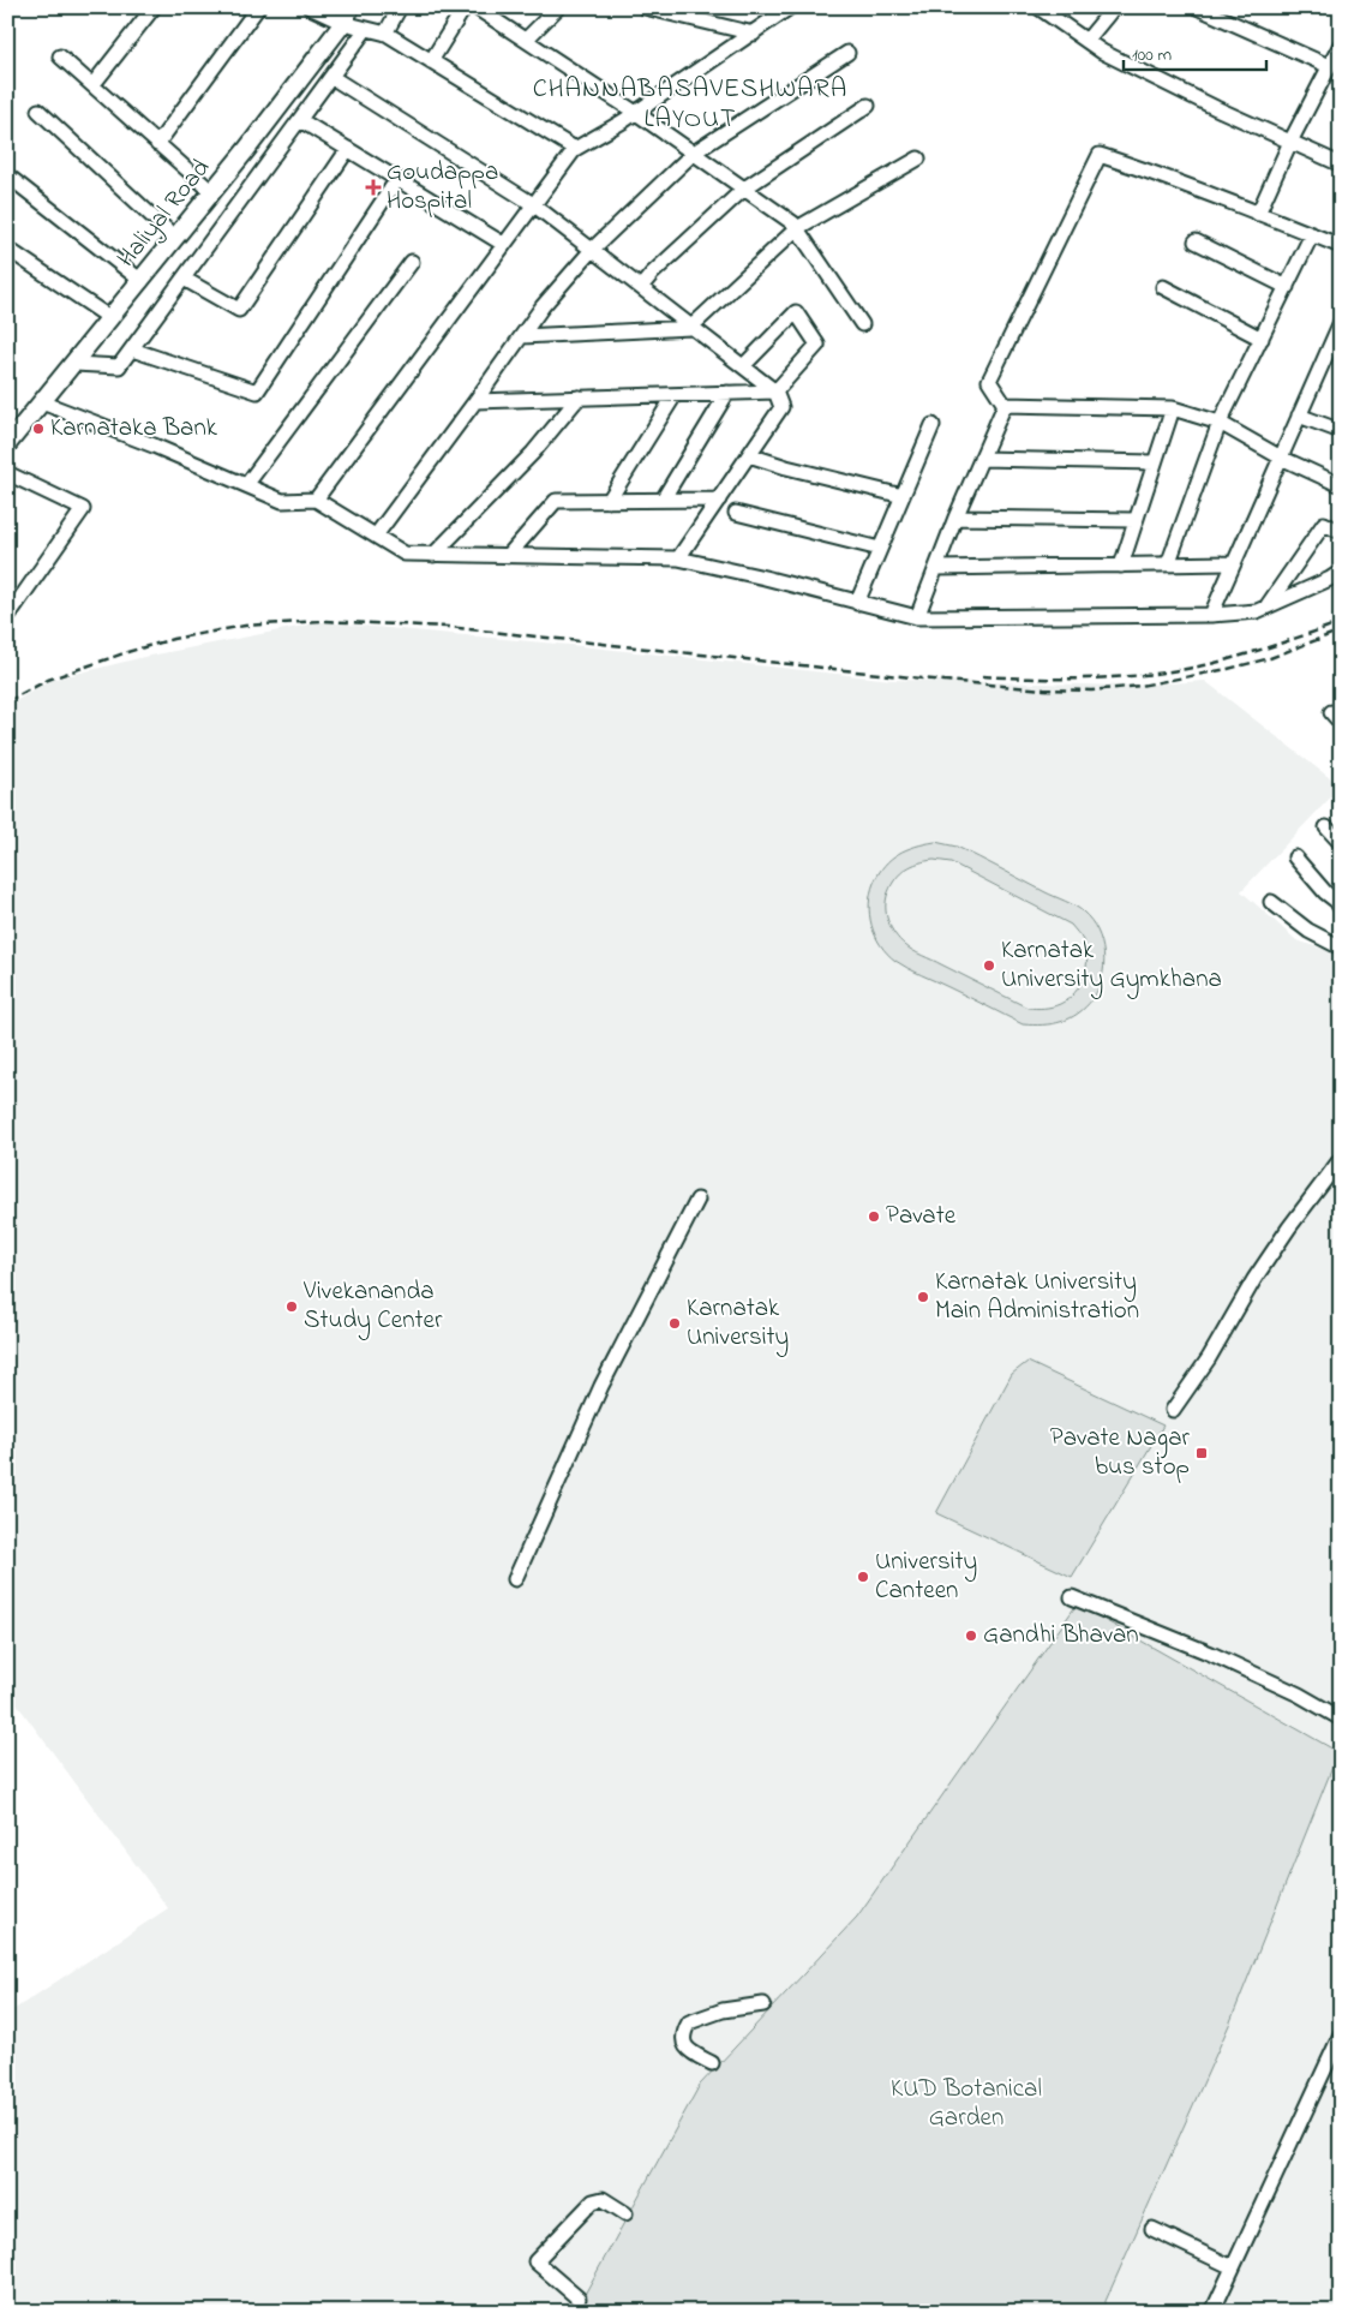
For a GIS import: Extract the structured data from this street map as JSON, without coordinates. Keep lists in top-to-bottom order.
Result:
{
  "streets": {
    "main road": ["Haliyal Road"]
  },
  "districts": ["CHANNABASAVESHWARA LAYOUT"],
  "parks": ["KUD Botanical Garden"],
  "places": {
    "health": ["Goudappa Hospital"],
    "other": [
      "Karnataka Bank",
      "Karnatak University Gymkhana",
      "Pavate",
      "Karnatak University Main Administration",
      "Vivekananda Study Center",
      "Karnatak University",
      "University Canteen",
      "Gandhi Bhavan"
    ],
    "transit": ["Pavate Nagar bus stop"]
  },
  "scale_bar": "100 m"
}
